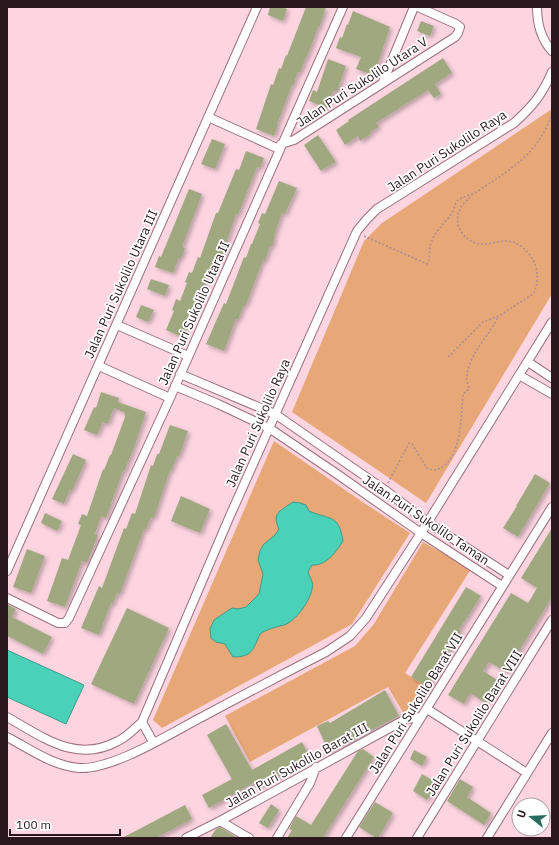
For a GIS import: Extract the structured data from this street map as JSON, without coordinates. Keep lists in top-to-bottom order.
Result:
{
  "streets": {
    "street": [
      "Jalan Puri Sukolilo Utara V",
      "Jalan Puri Sukolilo Raya",
      "Jalan Puri Sukolilo Utara III",
      "Jalan Puri Sukolilo Utara II",
      "Jalan Puri Sukolilo Taman",
      "Jalan Puri Sukolilo Barat VII",
      "Jalan Puri Sukolilo Barat VIII",
      "Jalan Puri Sukolilo Barat III"
    ]
  },
  "crossings": [
    ["Jalan Puri Sukolilo Utara V", "Jalan Puri Sukolilo Utara II"],
    ["Jalan Puri Sukolilo Raya", "Jalan Puri Sukolilo Taman"],
    ["Jalan Puri Sukolilo Utara II", "Jalan Puri Sukolilo Taman"],
    ["Jalan Puri Sukolilo Taman", "Jalan Puri Sukolilo Barat VII"],
    ["Jalan Puri Sukolilo Barat VII", "Jalan Puri Sukolilo Barat III"]
  ],
  "scale_bar": "100 m",
  "north": "left"
}
